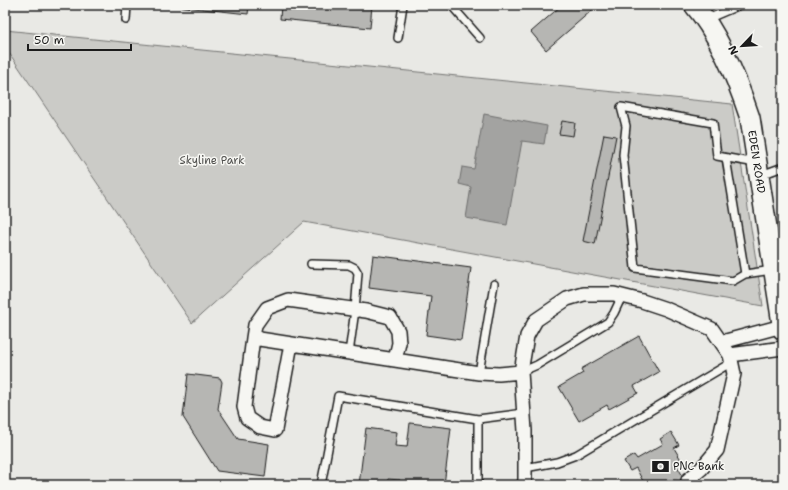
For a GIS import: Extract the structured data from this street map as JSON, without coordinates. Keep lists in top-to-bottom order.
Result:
{
  "streets": {
    "street": ["EDEN ROAD"]
  },
  "parks": ["Skyline Park"],
  "places": {
    "bank": ["PNC Bank"]
  },
  "scale_bar": "50 m",
  "north": "bottom left"
}
